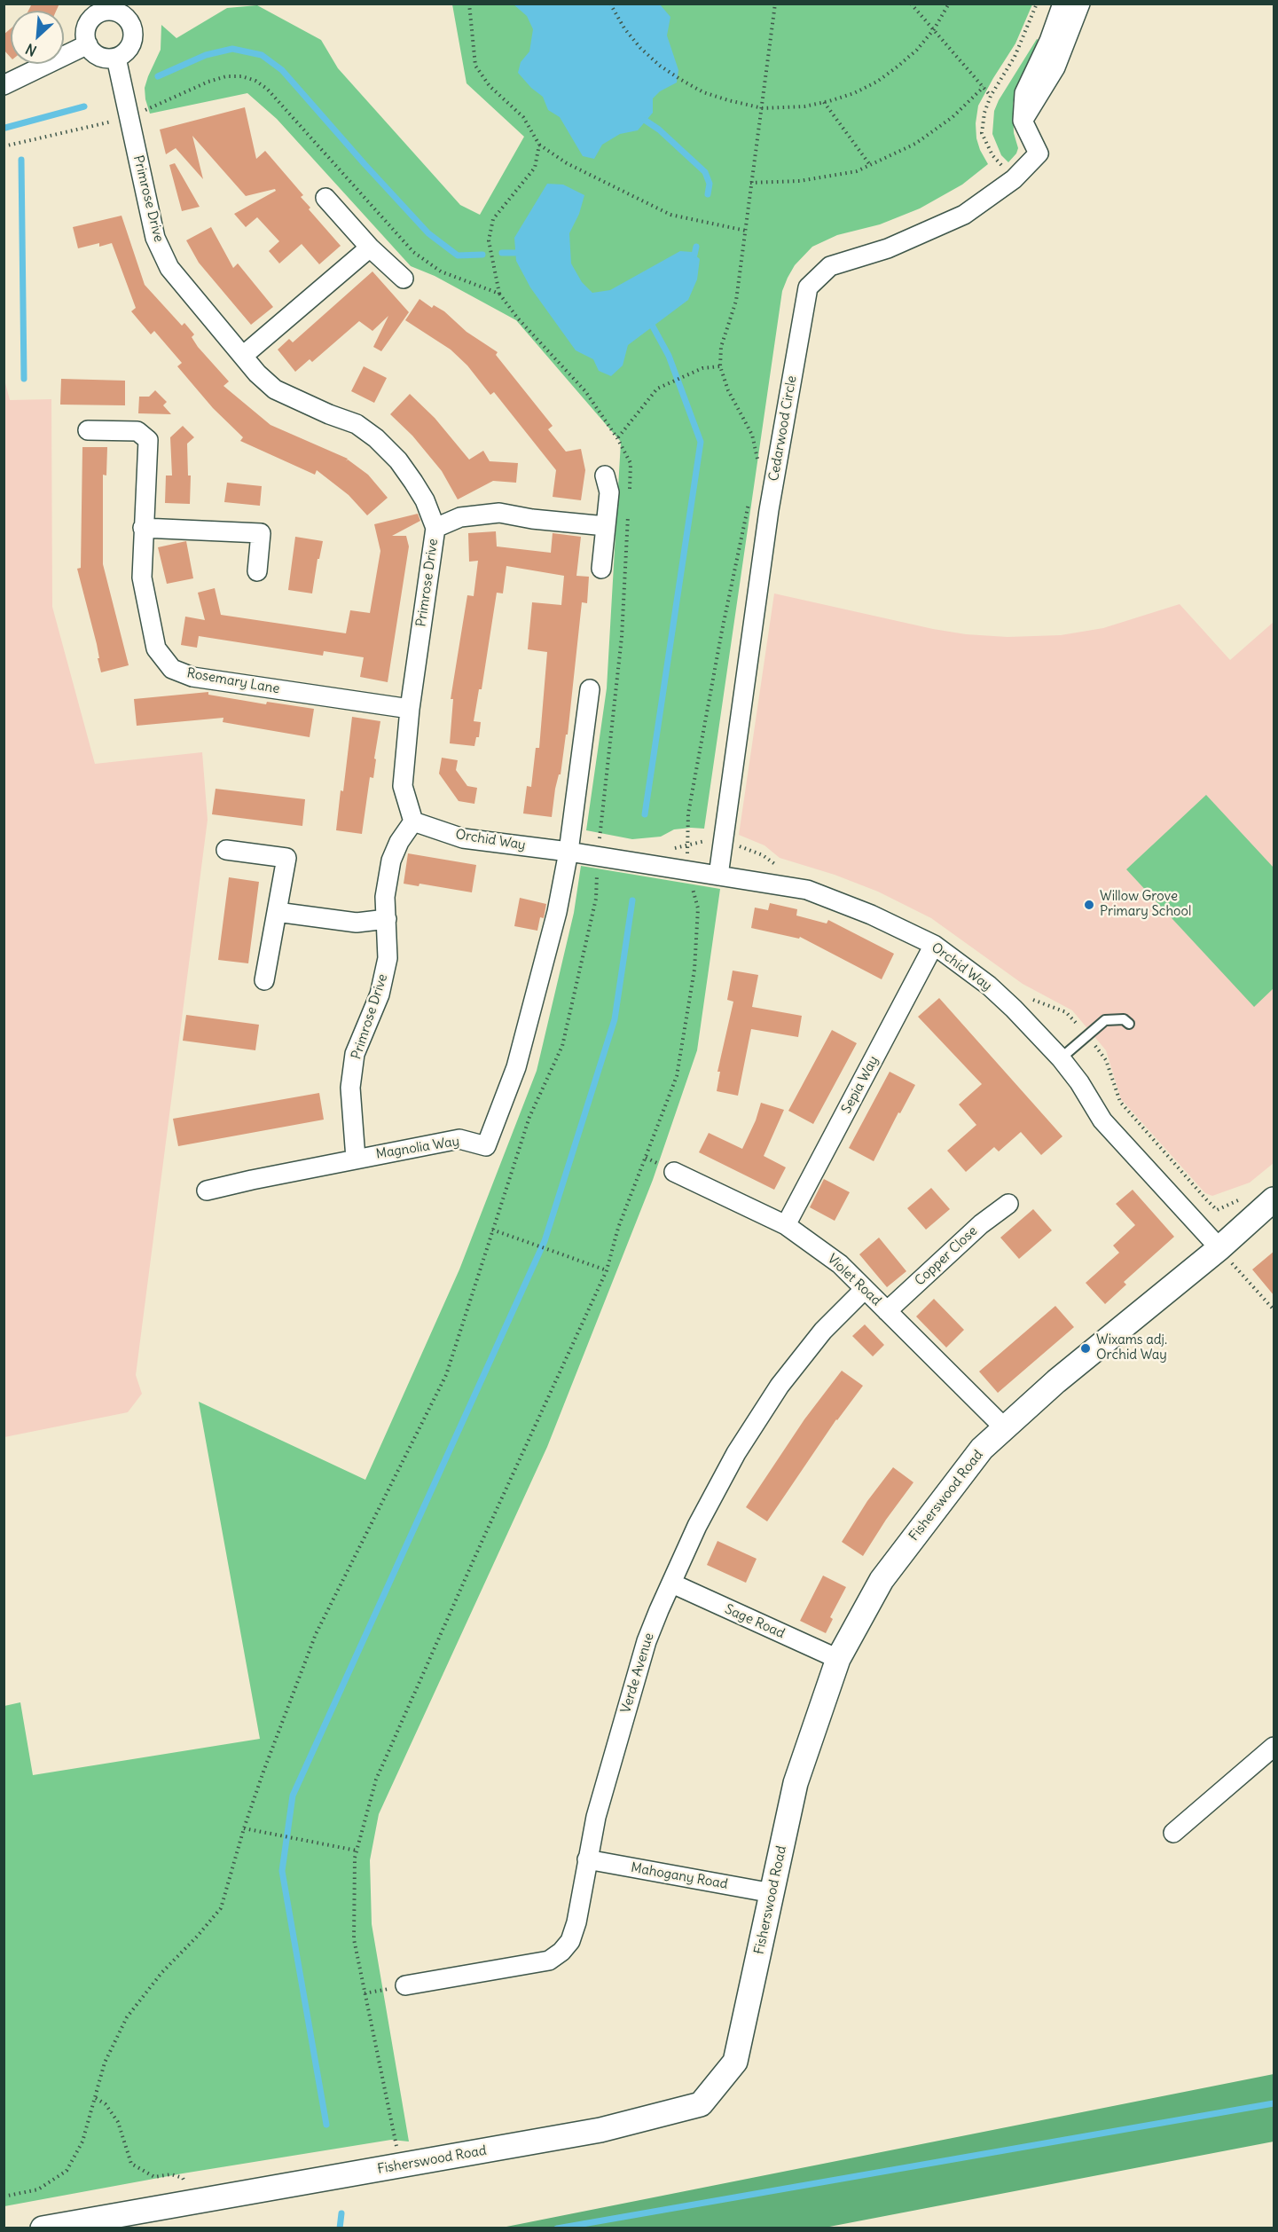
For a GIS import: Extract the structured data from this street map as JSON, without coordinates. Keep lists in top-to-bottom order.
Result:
{
  "streets": {
    "street": [
      "Primrose Drive",
      "Cedarwood Circle",
      "Rosemary Lane",
      "Orchid Way",
      "Sepia Way",
      "Magnolia Way",
      "Copper Close",
      "Violet Road",
      "Fisherswood Road",
      "Sage Road",
      "Verde Avenue",
      "Mahogany Road"
    ]
  },
  "crossings": [
    ["Primrose Drive", "Rosemary Lane"],
    ["Primrose Drive", "Orchid Way"],
    ["Primrose Drive", "Magnolia Way"],
    ["Cedarwood Circle", "Orchid Way"],
    ["Orchid Way", "Sepia Way"],
    ["Orchid Way", "Magnolia Way"],
    ["Orchid Way", "Fisherswood Road"],
    ["Sepia Way", "Violet Road"],
    ["Copper Close", "Violet Road"],
    ["Violet Road", "Fisherswood Road"],
    ["Violet Road", "Verde Avenue"],
    ["Fisherswood Road", "Sage Road"],
    ["Fisherswood Road", "Mahogany Road"],
    ["Sage Road", "Verde Avenue"],
    ["Verde Avenue", "Mahogany Road"]
  ],
  "places": ["Willow Grove Primary School", "Wixams adj. Orchid Way"],
  "north": "bottom left"
}
